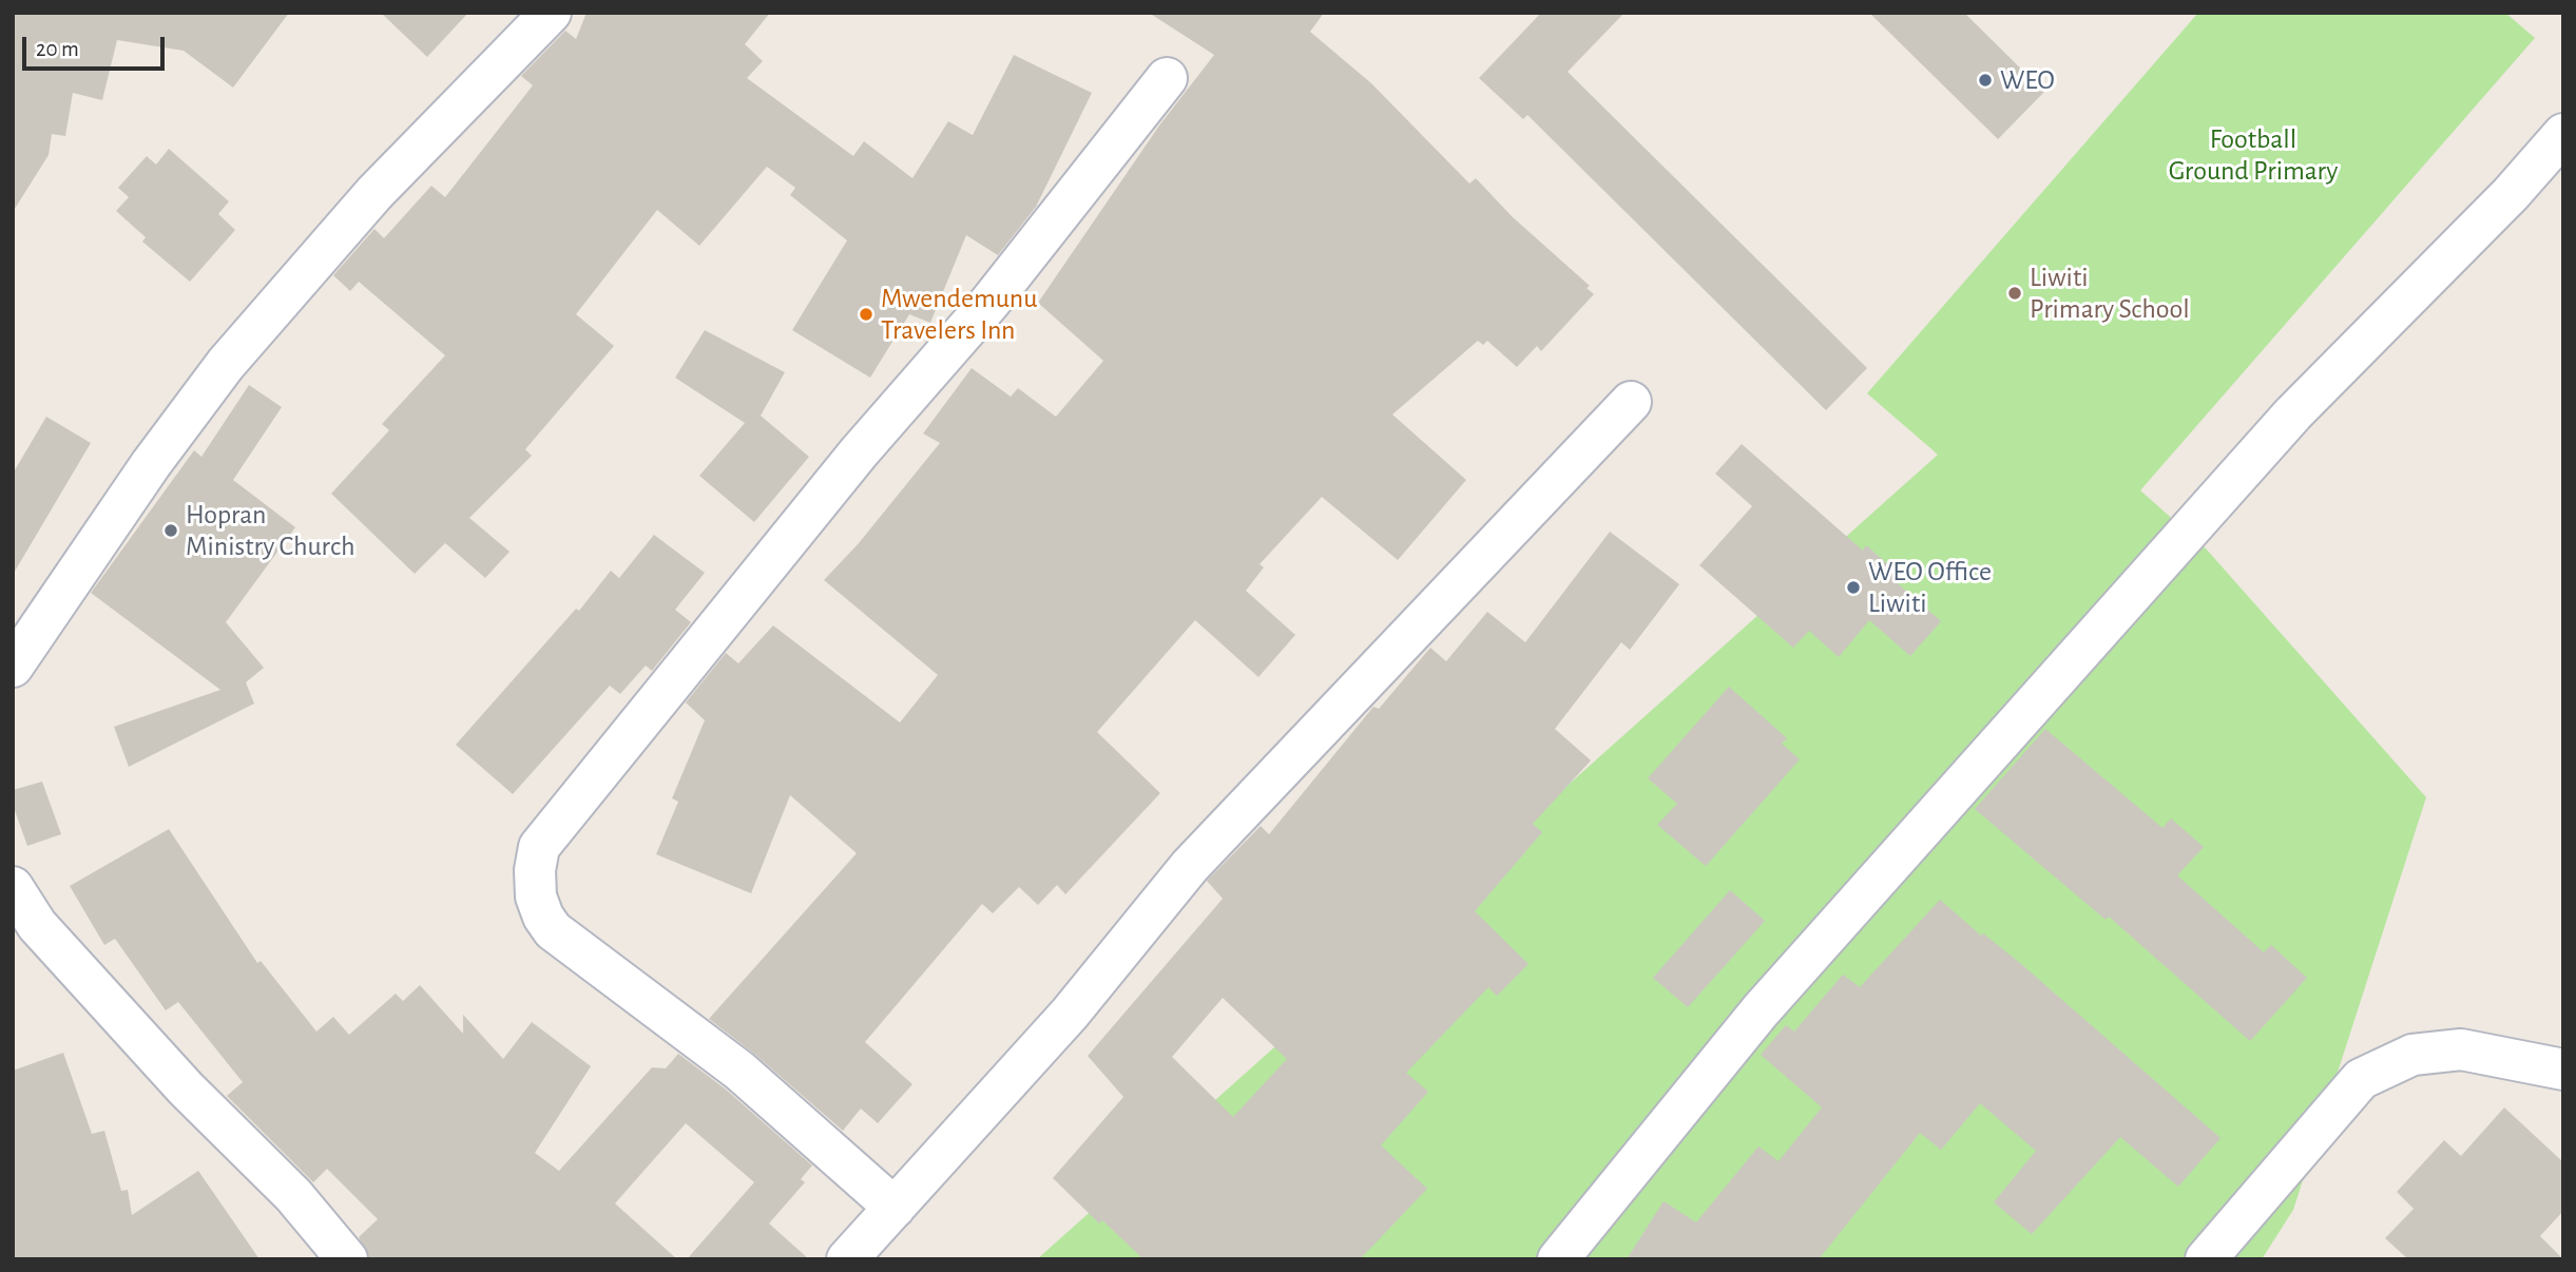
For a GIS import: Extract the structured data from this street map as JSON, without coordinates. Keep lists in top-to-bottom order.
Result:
{
  "parks": ["Football Ground Primary"],
  "places": [
    "WEO",
    "Liwiti Primary School",
    "Mwendemunu Travelers Inn",
    "Hopran Ministry Church",
    "WEO Office Liwiti"
  ],
  "scale_bar": "20 m"
}
